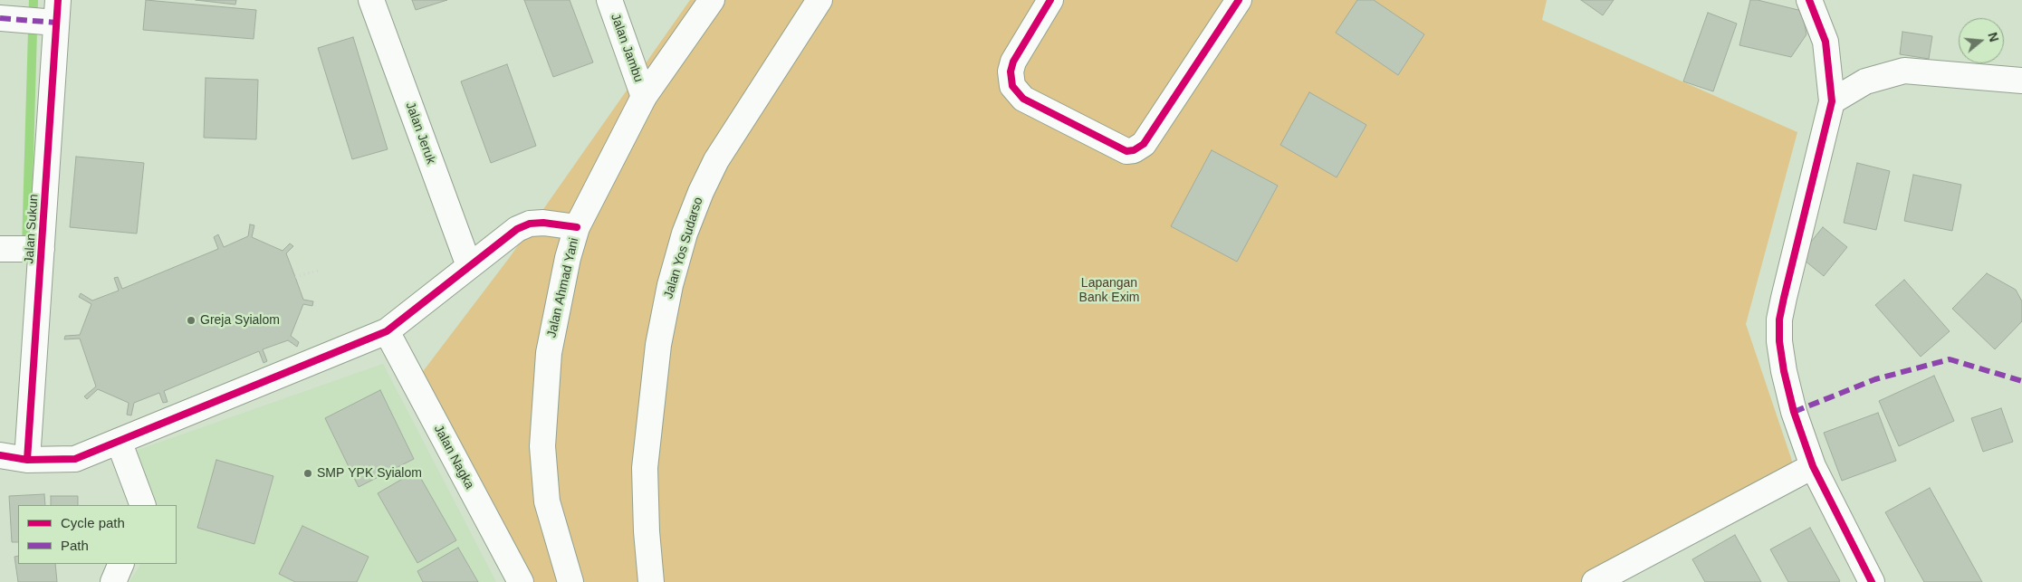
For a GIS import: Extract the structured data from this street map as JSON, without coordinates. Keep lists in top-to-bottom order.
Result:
{
  "streets": {
    "main road": [
      "Jalan Jambu",
      "Jalan Jeruk",
      "Jalan Sukun",
      "Jalan Yos Sudarso",
      "Jalan Ahmad Yani",
      "Jalan Nagka"
    ]
  },
  "crossings": [
    ["Jalan Jambu", "Jalan Ahmad Yani"]
  ],
  "parks": ["Lapangan Bank Exim"],
  "places": ["Greja Syialom", "SMP YPK Syialom"],
  "legend": ["Cycle path", "Path"],
  "north": "right"
}
